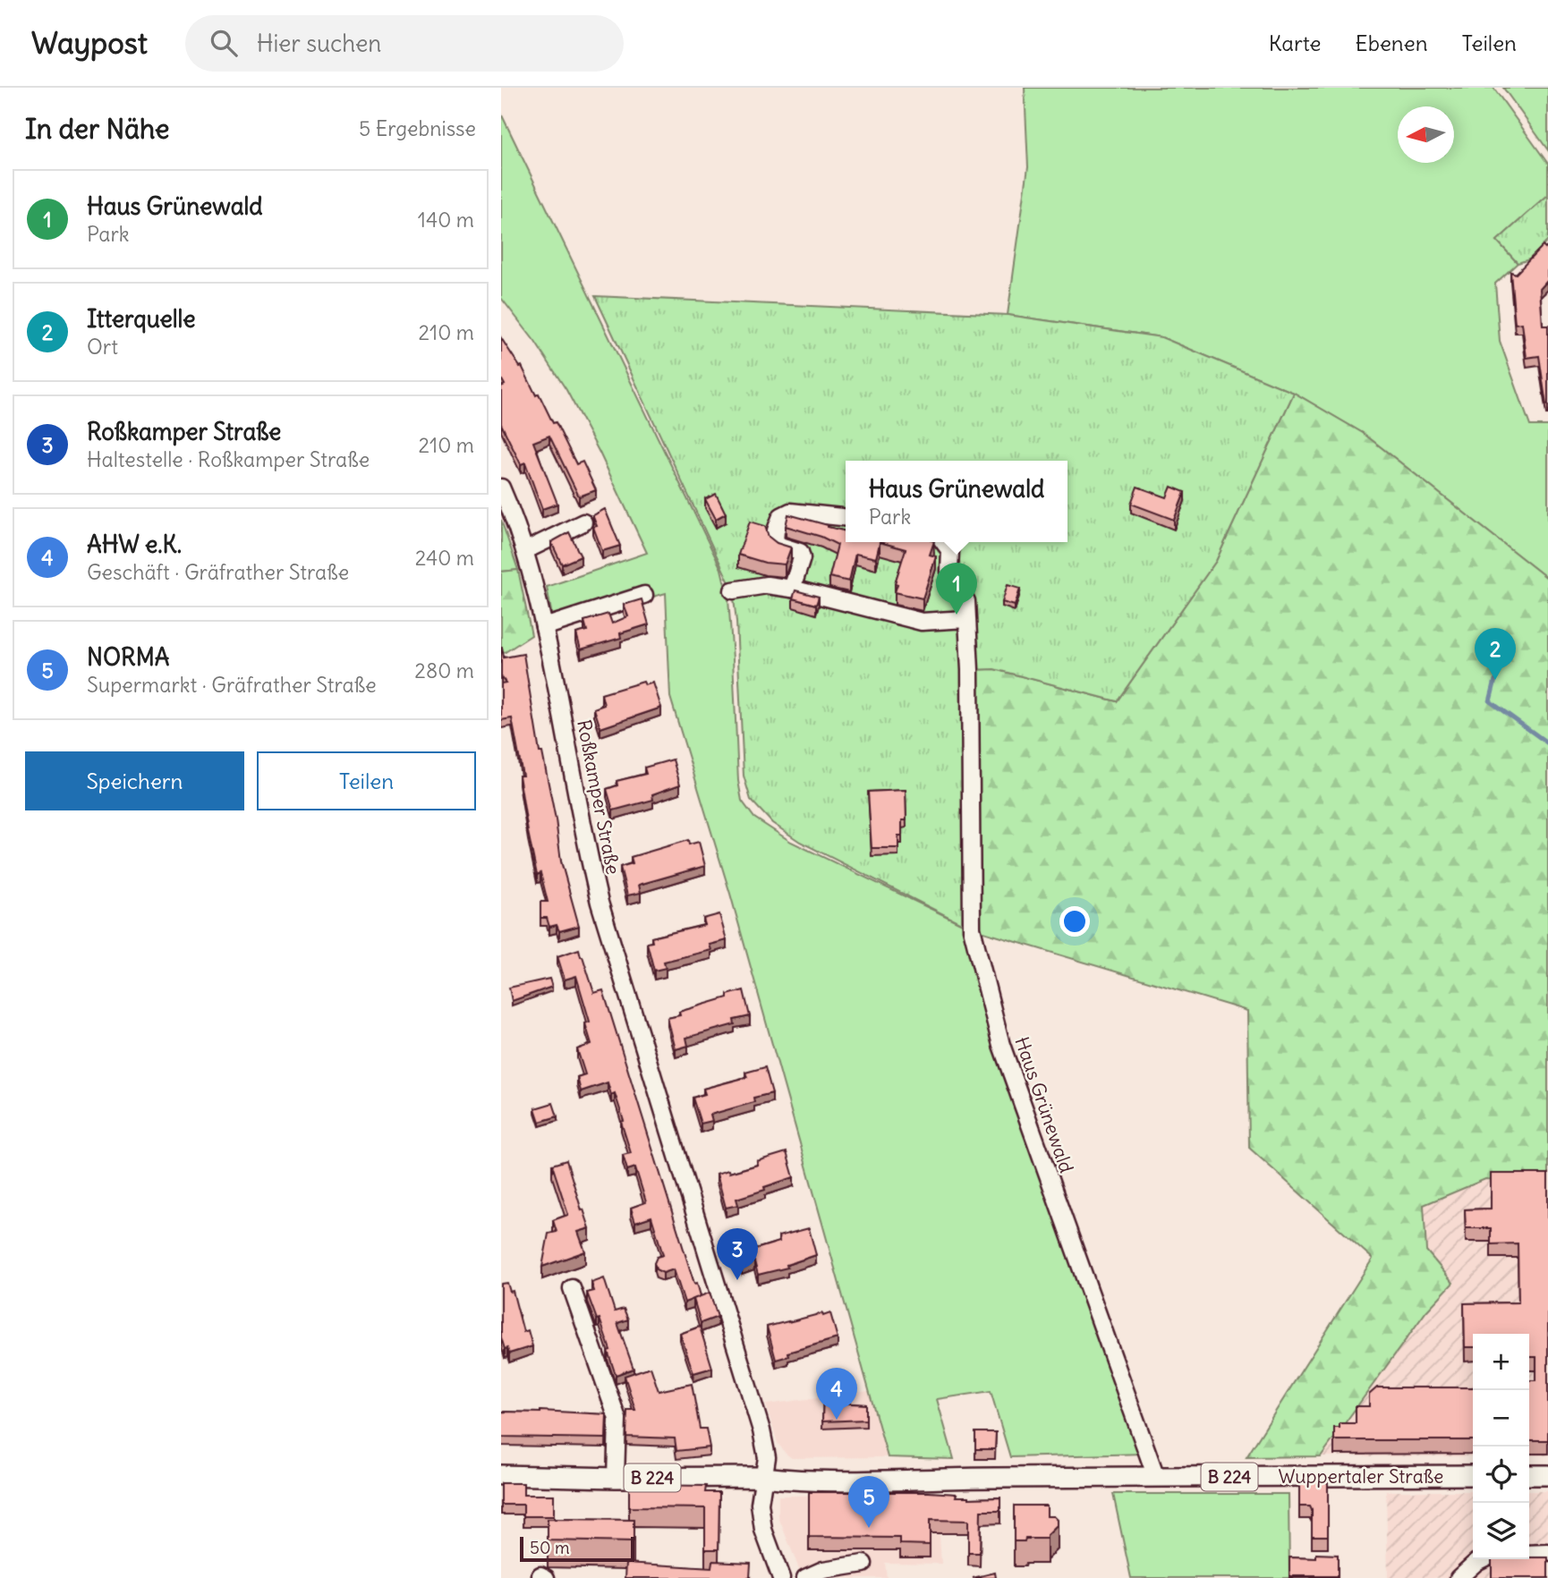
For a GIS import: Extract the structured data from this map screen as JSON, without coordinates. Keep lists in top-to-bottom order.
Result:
{
  "streets": {
    "main road": ["Wuppertaler Straße", "B 224"],
    "street": ["Roßkamper Straße", "Haus Grünewald"]
  },
  "crossings": [
    ["Roßkamper Straße", "Wuppertaler Straße"],
    ["Roßkamper Straße", "B 224"],
    ["Haus Grünewald", "Wuppertaler Straße"],
    ["Wuppertaler Straße", "B 224"]
  ],
  "scale_bar": "50 m",
  "north": "left",
  "page": {
    "header": "Waypost",
    "search": "Hier suchen",
    "nav": ["Karte", "Ebenen", "Teilen"],
    "heading": ["In der Nähe", "5 Ergebnisse"],
    "list": [
      {
        "mark": "1",
        "name": "Haus Grünewald",
        "note": "Park",
        "value": "140 m"
      },
      {
        "mark": "2",
        "name": "Itterquelle",
        "note": "Ort",
        "value": "210 m"
      },
      {
        "mark": "3",
        "name": "Roßkamper Straße",
        "note": "Haltestelle · Roßkamper Straße",
        "value": "210 m"
      },
      {
        "mark": "4",
        "name": "AHW e.K.",
        "note": "Geschäft · Gräfrather Straße",
        "value": "240 m"
      },
      {
        "mark": "5",
        "name": "NORMA",
        "note": "Supermarkt · Gräfrather Straße",
        "value": "280 m"
      }
    ],
    "popup": ["Haus Grünewald", "Park"],
    "pins": [
      "1",
      "2",
      "3",
      "4",
      "5"
    ],
    "buttons": ["Speichern", "Teilen"],
    "map_buttons": ["+", "−"],
    "scale": "50 m"
  }
}
